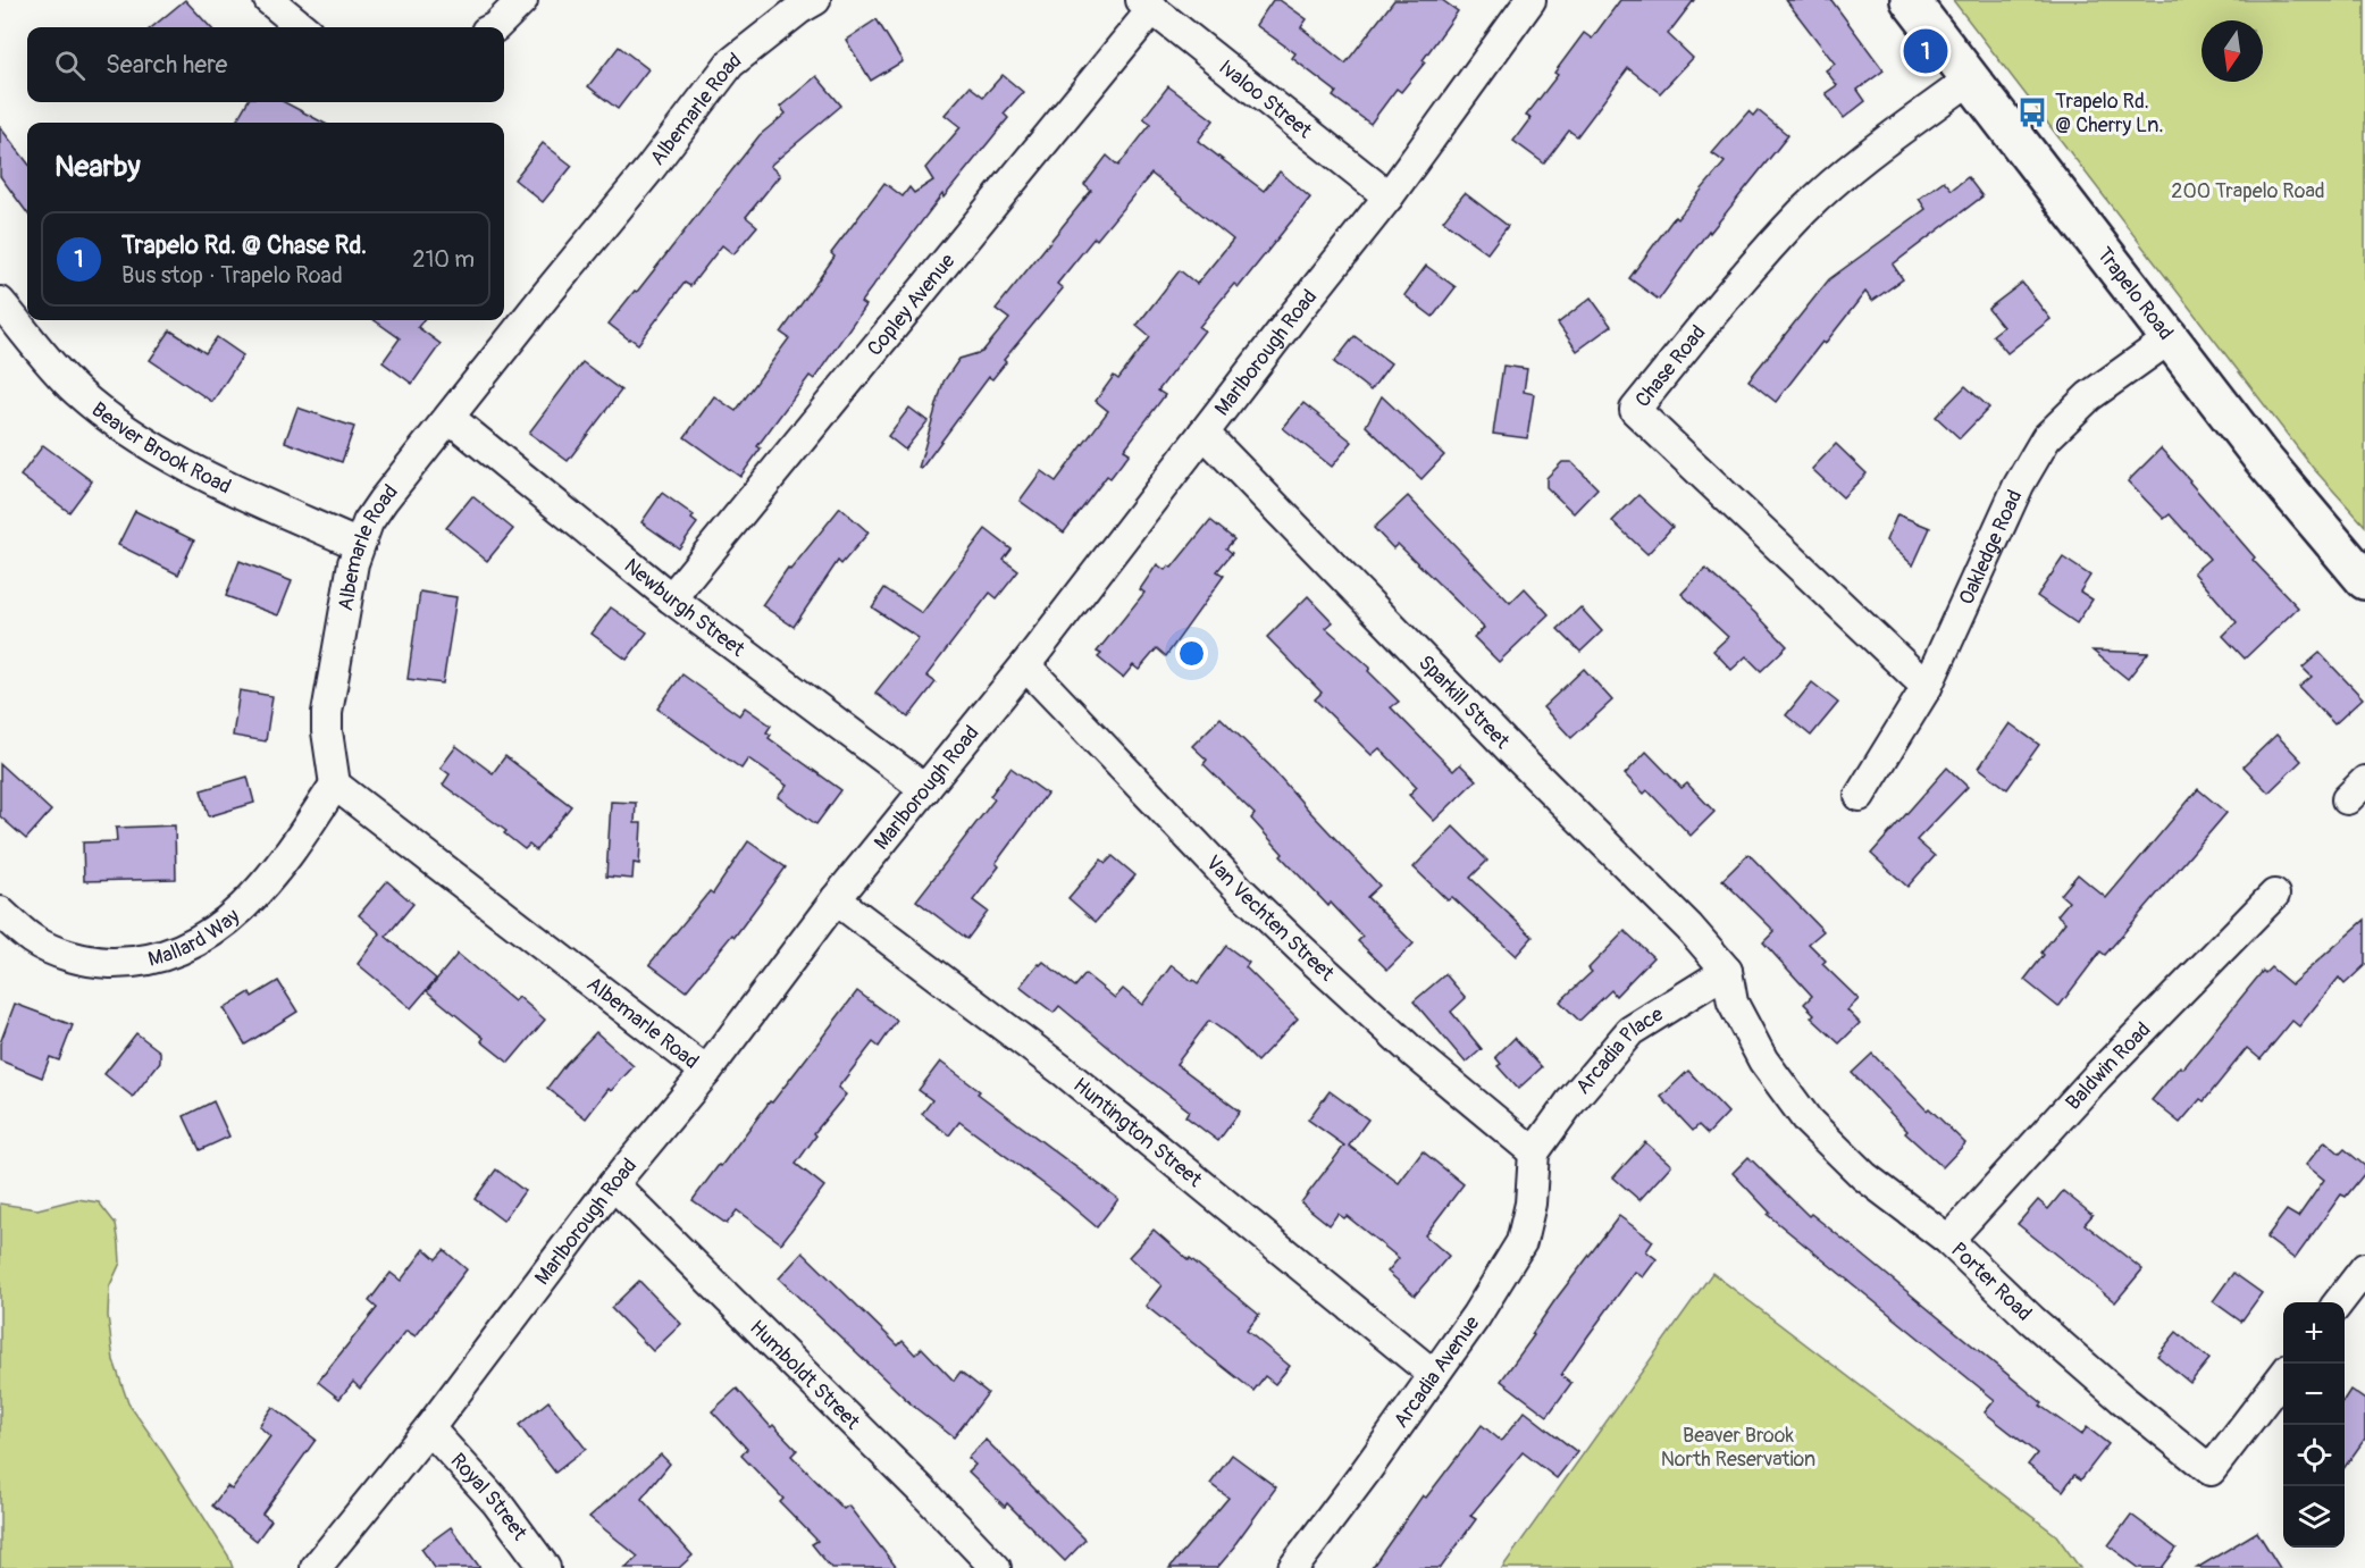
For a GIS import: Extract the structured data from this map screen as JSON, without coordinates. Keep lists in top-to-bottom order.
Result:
{
  "streets": {
    "main road": ["Trapelo Road"],
    "street": [
      "Ivaloo Street",
      "Albemarle Road",
      "Copley Avenue",
      "Marlborough Road",
      "Chase Road",
      "Beaver Brook Road",
      "Oakledge Road",
      "Newburgh Street",
      "Sparkill Street",
      "Van Vechten Street",
      "Mallard Way",
      "Arcadia Place",
      "Baldwin Road",
      "Huntington Street",
      "Porter Road",
      "Arcadia Avenue",
      "Humboldt Street",
      "Royal Street"
    ]
  },
  "crossings": [
    ["Ivaloo Street", "Copley Avenue"],
    ["Ivaloo Street", "Marlborough Road"],
    ["Albemarle Road", "Marlborough Road"],
    ["Albemarle Road", "Beaver Brook Road"],
    ["Albemarle Road", "Newburgh Street"],
    ["Albemarle Road", "Mallard Way"],
    ["Trapelo Road", "Chase Road"],
    ["Trapelo Road", "Oakledge Road"],
    ["Copley Avenue", "Newburgh Street"],
    ["Marlborough Road", "Newburgh Street"],
    ["Marlborough Road", "Sparkill Street"],
    ["Marlborough Road", "Van Vechten Street"],
    ["Marlborough Road", "Huntington Street"],
    ["Marlborough Road", "Humboldt Street"],
    ["Marlborough Road", "Royal Street"],
    ["Chase Road", "Oakledge Road"],
    ["Sparkill Street", "Arcadia Place"],
    ["Sparkill Street", "Porter Road"],
    ["Van Vechten Street", "Arcadia Place"],
    ["Van Vechten Street", "Arcadia Avenue"],
    ["Arcadia Place", "Porter Road"],
    ["Arcadia Place", "Arcadia Avenue"],
    ["Baldwin Road", "Porter Road"],
    ["Huntington Street", "Arcadia Avenue"]
  ],
  "parks": ["200 Trapelo Road", "Beaver Brook North Reservation"],
  "places": {
    "bus stop": ["Trapelo Rd. @ Cherry Ln."]
  },
  "north": "bottom",
  "page": {
    "pins": "1",
    "search": "Search here",
    "heading": "Nearby",
    "list": [
      {
        "mark": "1",
        "name": "Trapelo Rd. @ Chase Rd.",
        "note": "Bus stop · Trapelo Road",
        "value": "210 m"
      }
    ],
    "map_buttons": ["+", "−"]
  }
}
